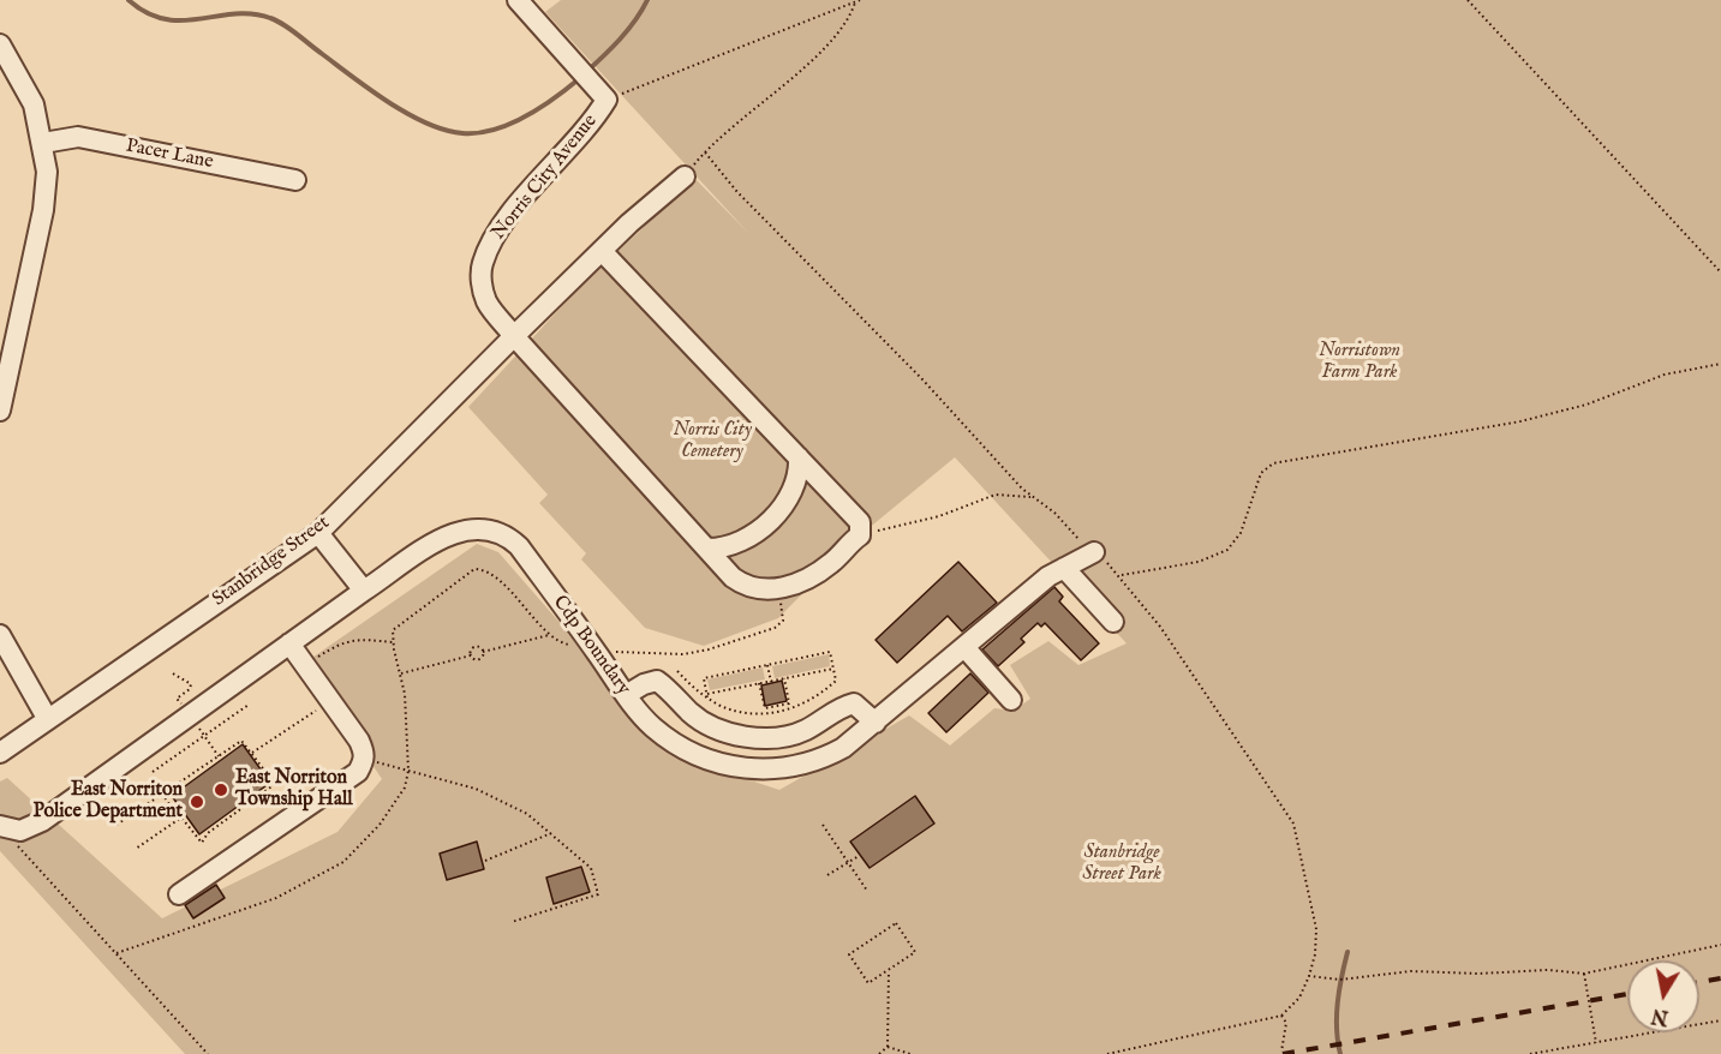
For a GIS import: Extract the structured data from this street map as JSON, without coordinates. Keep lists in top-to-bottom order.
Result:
{
  "streets": {
    "street": [
      "Pacer Lane",
      "Norris City Avenue",
      "Stanbridge Street",
      "Cdp Boundary"
    ]
  },
  "crossings": [
    ["Norris City Avenue", "Stanbridge Street"]
  ],
  "parks": ["Norristown Farm Park", "Norris City Cemetery", "Stanbridge Street Park"],
  "places": ["East Norriton Township Hall", "East Norriton Police Department"],
  "north": "bottom"
}
